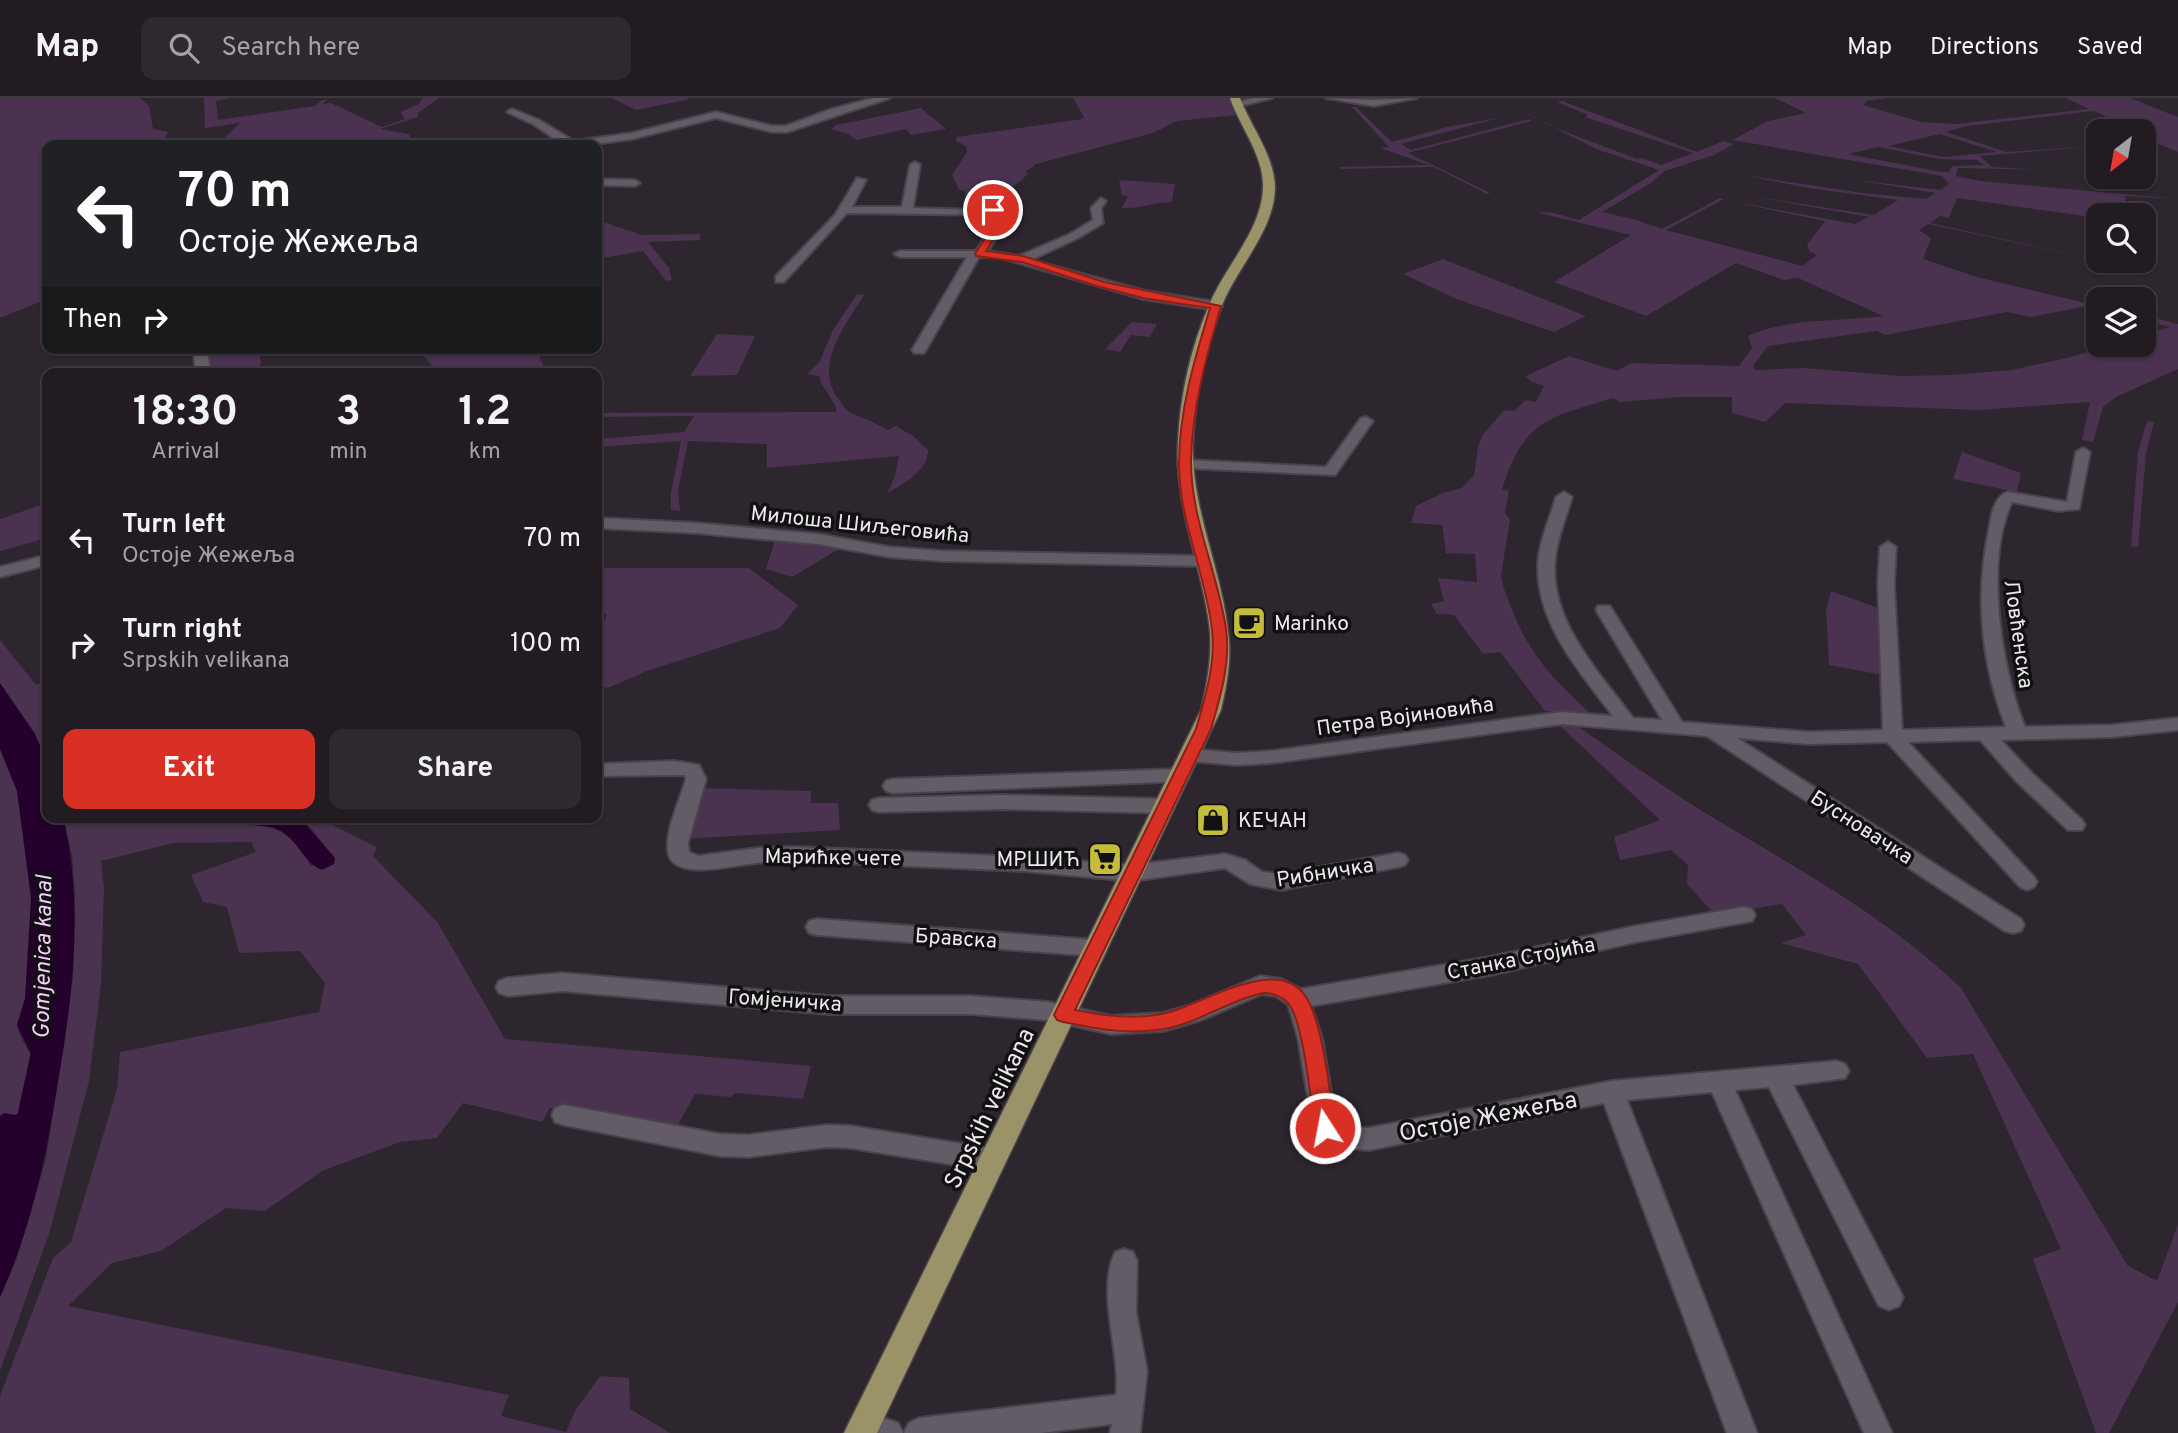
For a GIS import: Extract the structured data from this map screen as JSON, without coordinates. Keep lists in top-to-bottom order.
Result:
{
  "streets": {
    "main road": ["Srpskih velikana"],
    "street": [
      "Милоша Шиљеговића",
      "Ловћенска",
      "Петра Војиновића",
      "Бусновачка",
      "Марићке чете",
      "Рибничка",
      "Бравска",
      "Станка Стојића",
      "Гомјеничка",
      "Остоје Жежеља"
    ]
  },
  "crossings": [
    ["Милоша Шиљеговића", "Srpskih velikana"],
    ["Ловћенска", "Петра Војиновића"],
    ["Петра Војиновића", "Бусновачка"],
    ["Петра Војиновића", "Srpskih velikana"],
    ["Марићке чете", "Рибничка"],
    ["Марићке чете", "Srpskih velikana"],
    ["Рибничка", "Srpskih velikana"],
    ["Бравска", "Srpskih velikana"],
    ["Станка Стојића", "Остоје Жежеља"],
    ["Гомјеничка", "Srpskih velikana"]
  ],
  "water": ["Gomjenica kanal"],
  "places": {
    "cafe": ["Marinko"],
    "shop": ["КЕЧАН"],
    "supermarket": ["МРШИЋ"]
  },
  "north": "bottom left",
  "page": {
    "header": "Map",
    "search": "Search here",
    "nav": ["Map", "Directions", "Saved"],
    "turn": ["70 m", "Остоје Жежеља"],
    "then": "Then",
    "eta": [
      "18:30",
      "Arrival",
      "3",
      "min",
      "1.2",
      "km"
    ],
    "list": [
      {
        "name": "Turn left",
        "note": "Остоје Жежеља",
        "value": "70 m"
      },
      {
        "name": "Turn right",
        "note": "Srpskih velikana",
        "value": "100 m"
      }
    ],
    "buttons": ["Exit", "Share"]
  }
}
